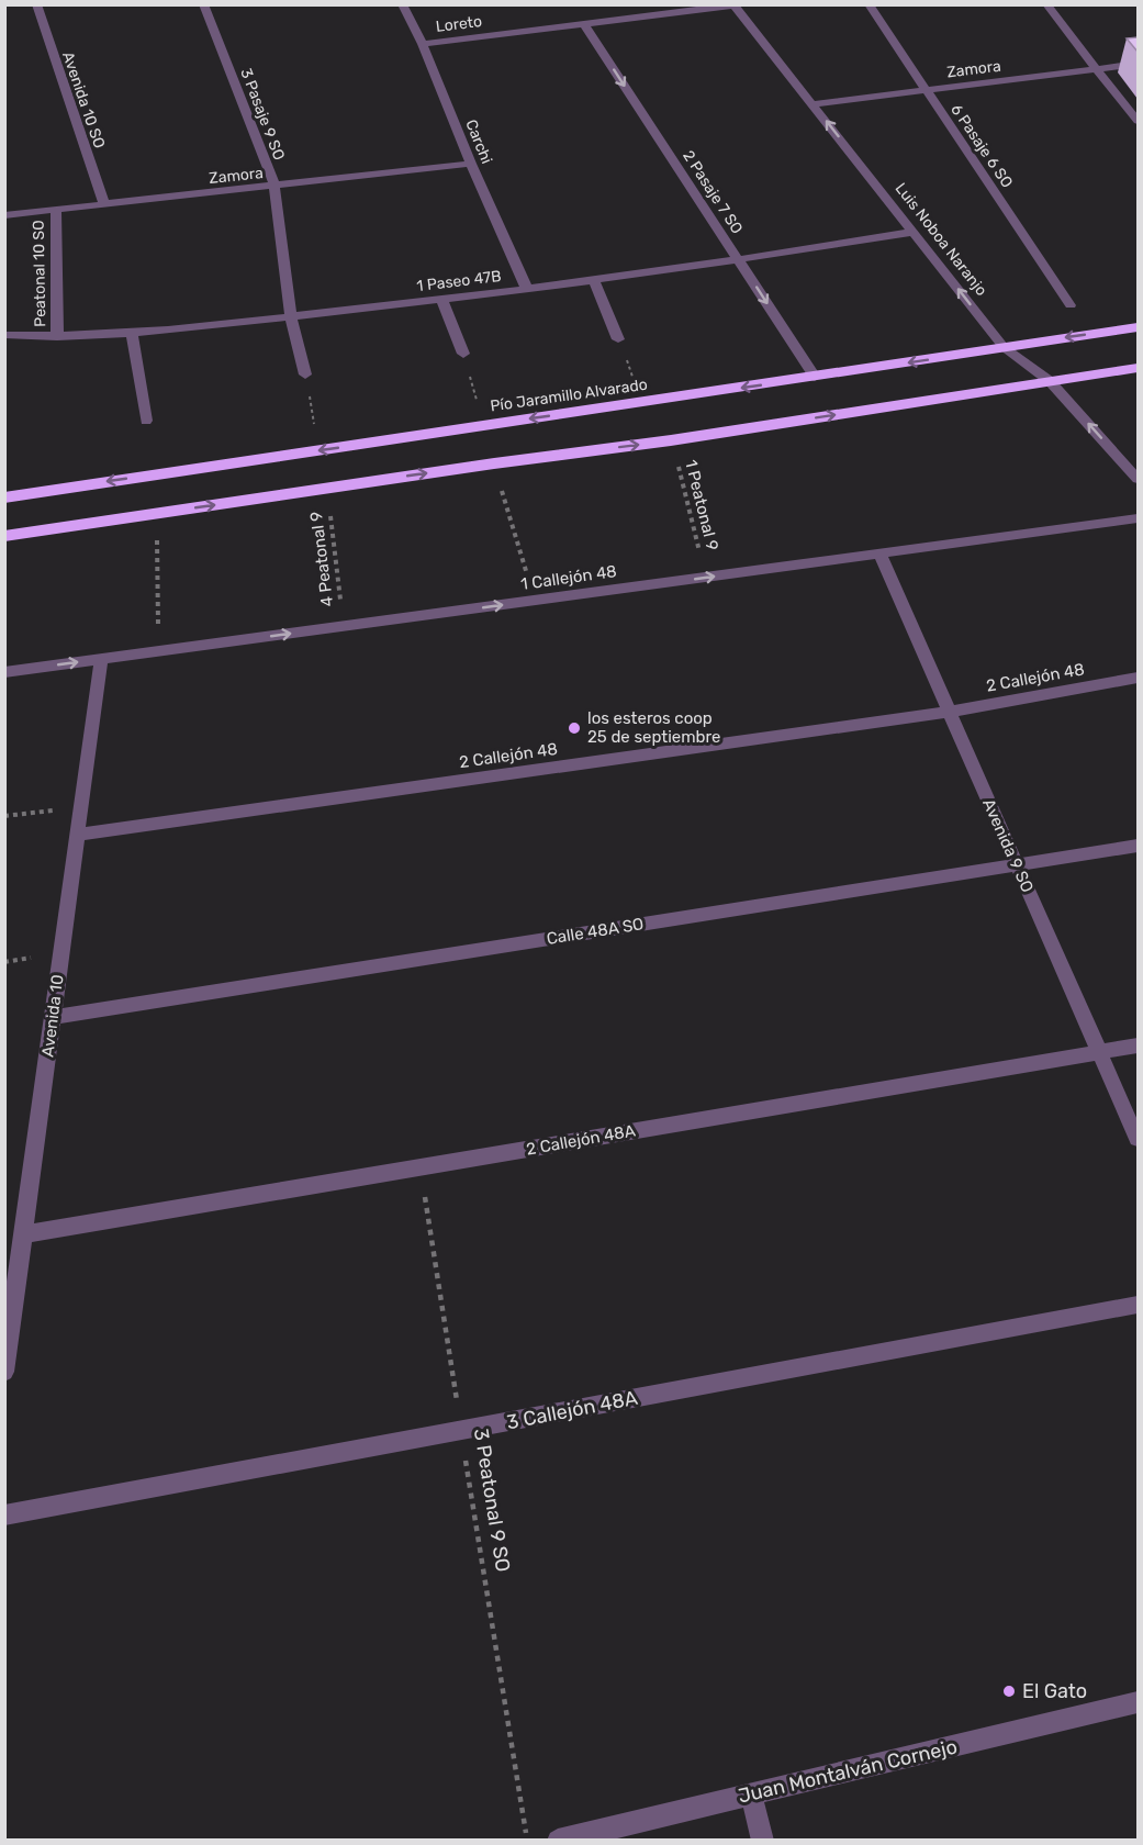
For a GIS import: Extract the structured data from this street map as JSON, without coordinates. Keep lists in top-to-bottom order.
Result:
{
  "streets": {
    "highway": ["Pío Jaramillo Alvarado"],
    "street": [
      "Loreto",
      "Zamora",
      "Avenida 10 SO",
      "3 Pasaje 9 SO",
      "Carchi",
      "6 Pasaje 6 SO",
      "2 Pasaje 7 SO",
      "Luis Noboa Naranjo",
      "Peatonal 10 SO",
      "1 Paseo 47B",
      "1 Callejón 48",
      "2 Callejón 48",
      "Avenida 9 SO",
      "Calle 48A SO",
      "Avenida 10",
      "2 Callejón 48A",
      "3 Callejón 48A",
      "Juan Montalván Cornejo"
    ],
    "path": ["1 Peatonal 9", "4 Peatonal 9", "3 Peatonal 9 SO"]
  },
  "crossings": [
    ["Loreto", "Carchi"],
    ["Loreto", "2 Pasaje 7 SO"],
    ["Loreto", "Luis Noboa Naranjo"],
    ["Zamora", "Avenida 10 SO"],
    ["Zamora", "3 Pasaje 9 SO"],
    ["Zamora", "Carchi"],
    ["Zamora", "6 Pasaje 6 SO"],
    ["Zamora", "Luis Noboa Naranjo"],
    ["Zamora", "Peatonal 10 SO"],
    ["3 Pasaje 9 SO", "1 Paseo 47B"],
    ["Carchi", "1 Paseo 47B"],
    ["2 Pasaje 7 SO", "1 Paseo 47B"],
    ["2 Pasaje 7 SO", "Pío Jaramillo Alvarado"],
    ["Luis Noboa Naranjo", "1 Paseo 47B"],
    ["Luis Noboa Naranjo", "Pío Jaramillo Alvarado"],
    ["Peatonal 10 SO", "1 Paseo 47B"],
    ["1 Peatonal 9", "1 Callejón 48"],
    ["4 Peatonal 9", "1 Callejón 48"],
    ["1 Callejón 48", "Avenida 9 SO"],
    ["1 Callejón 48", "Avenida 10"],
    ["2 Callejón 48", "Avenida 9 SO"],
    ["2 Callejón 48", "Avenida 10"],
    ["Avenida 9 SO", "Calle 48A SO"],
    ["Avenida 9 SO", "2 Callejón 48A"],
    ["Calle 48A SO", "Avenida 10"],
    ["Avenida 10", "2 Callejón 48A"],
    ["2 Callejón 48A", "3 Peatonal 9 SO"],
    ["3 Callejón 48A", "3 Peatonal 9 SO"]
  ],
  "one_way": ["2 Pasaje 7 SO", "Luis Noboa Naranjo", "1 Callejón 48"],
  "places": ["los esteros coop 25 de septiembre", "El Gato"]
}
